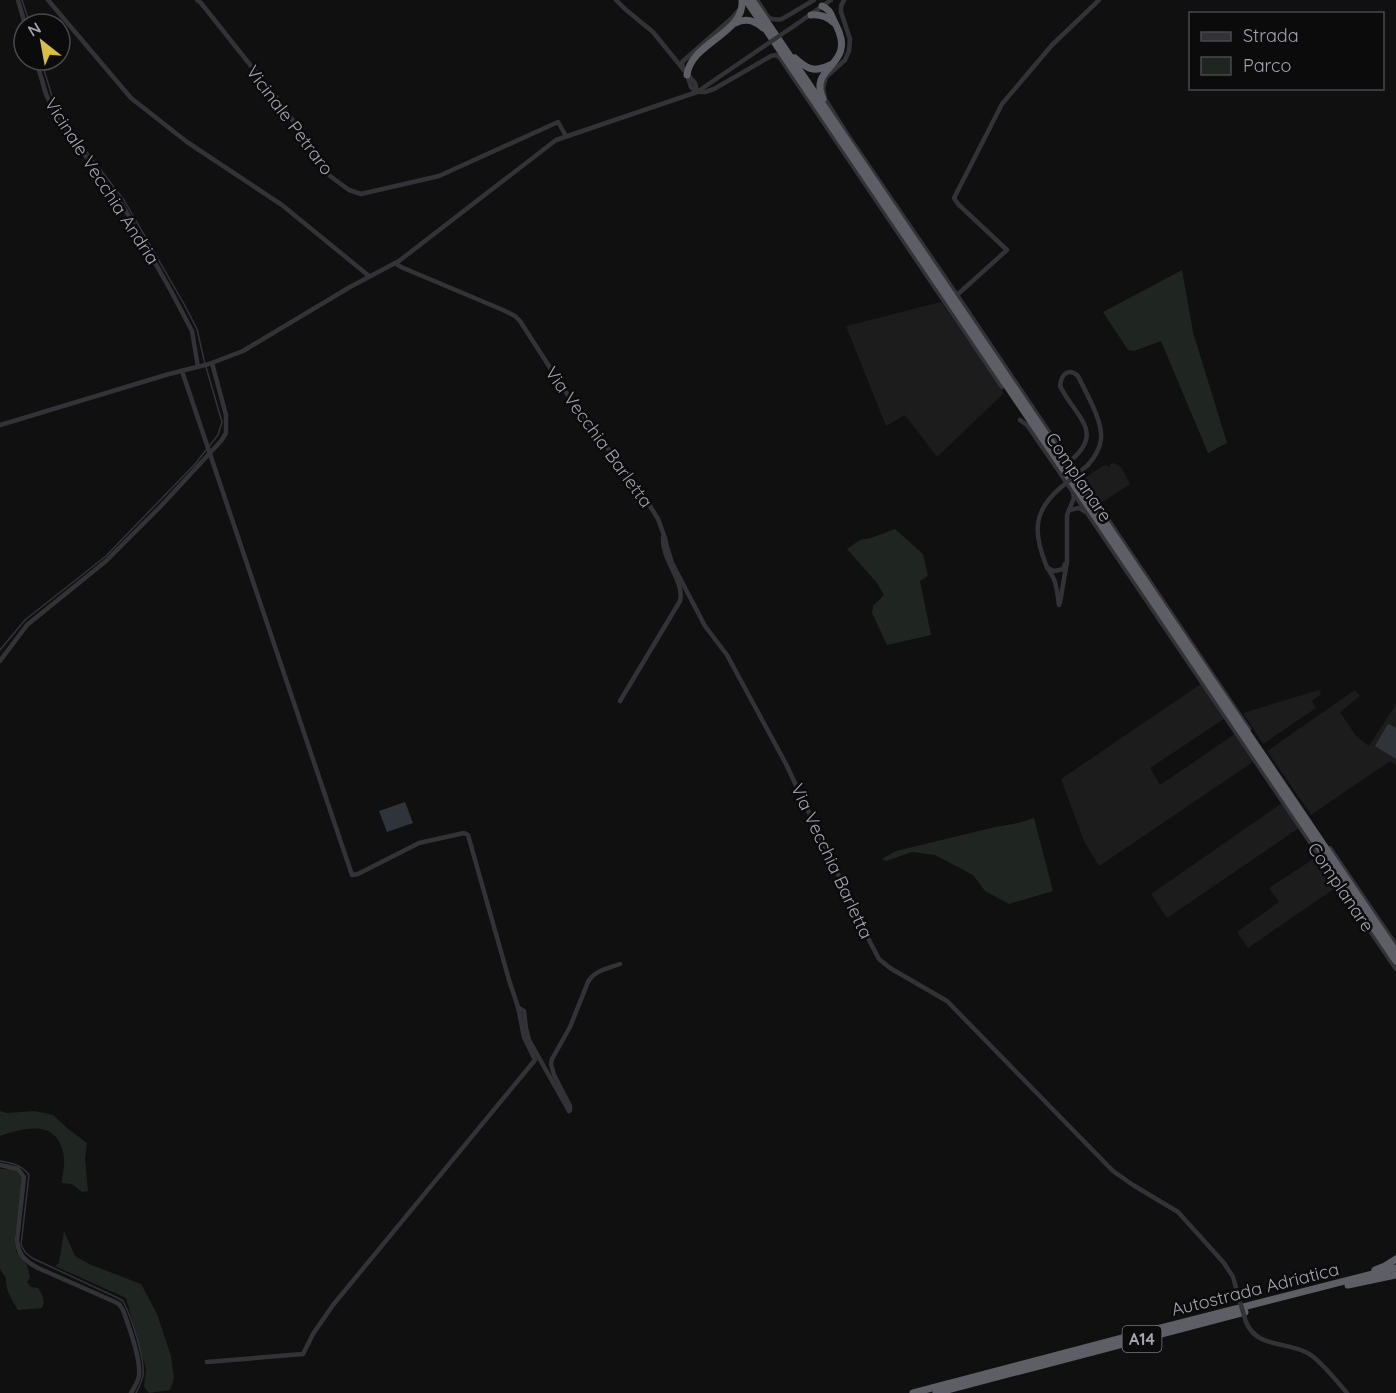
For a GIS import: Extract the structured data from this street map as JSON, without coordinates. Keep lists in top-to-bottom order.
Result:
{
  "streets": {
    "highway": ["Autostrada Adriatica", "A14"],
    "street": [
      "Vicinale Petraro",
      "Vicinale Vecchia Andria",
      "Via Vecchia Barletta",
      "Complanare"
    ]
  },
  "crossings": [
    ["Autostrada Adriatica", "A14"]
  ],
  "legend": ["Strada", "Parco"],
  "north": "top left"
}
